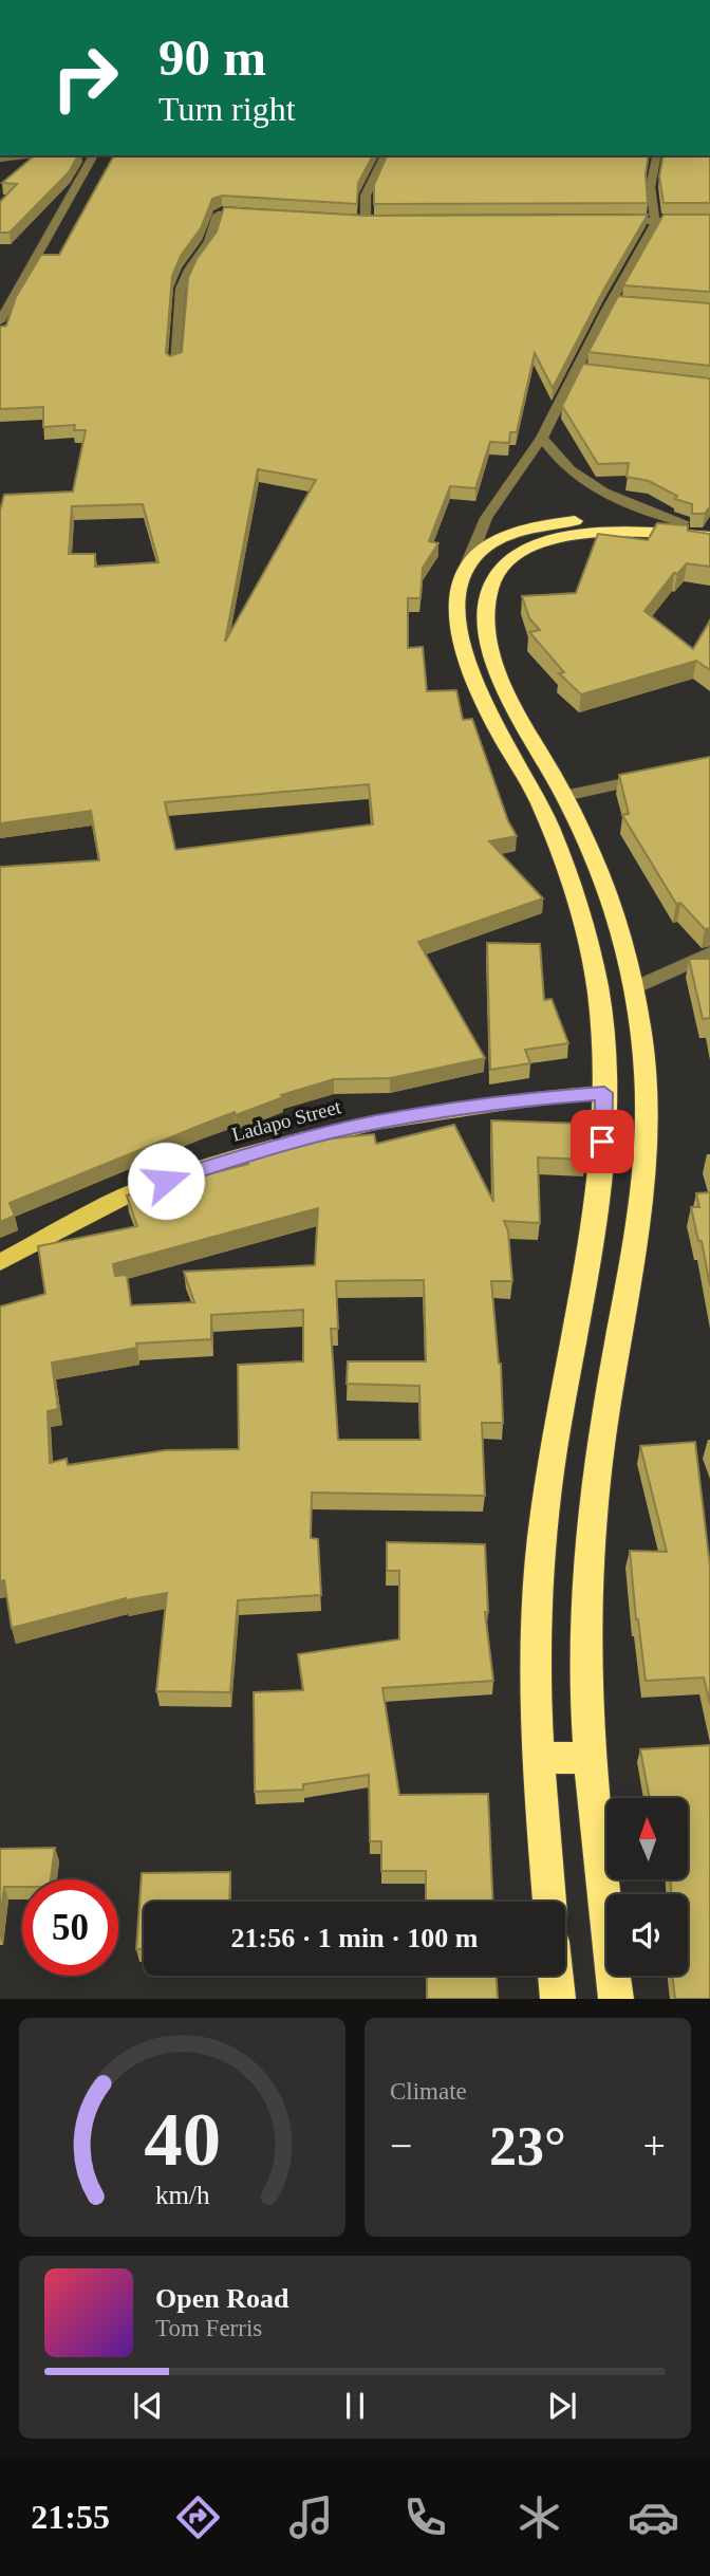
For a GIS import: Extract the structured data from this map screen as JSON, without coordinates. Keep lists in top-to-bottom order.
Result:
{
  "streets": {
    "main road": ["Ladapo Street"]
  },
  "north": "top",
  "page": {
    "turn": ["90 m", "Turn right"],
    "limit": "50",
    "trip": "21:56 · 1 min · 100 m",
    "tile": "Climate",
    "heat": ["−", "23°", "+"],
    "song": ["Open Road", "Tom Ferris"],
    "tabs": "21:55",
    "gauge": ["40", "km/h"]
  }
}
